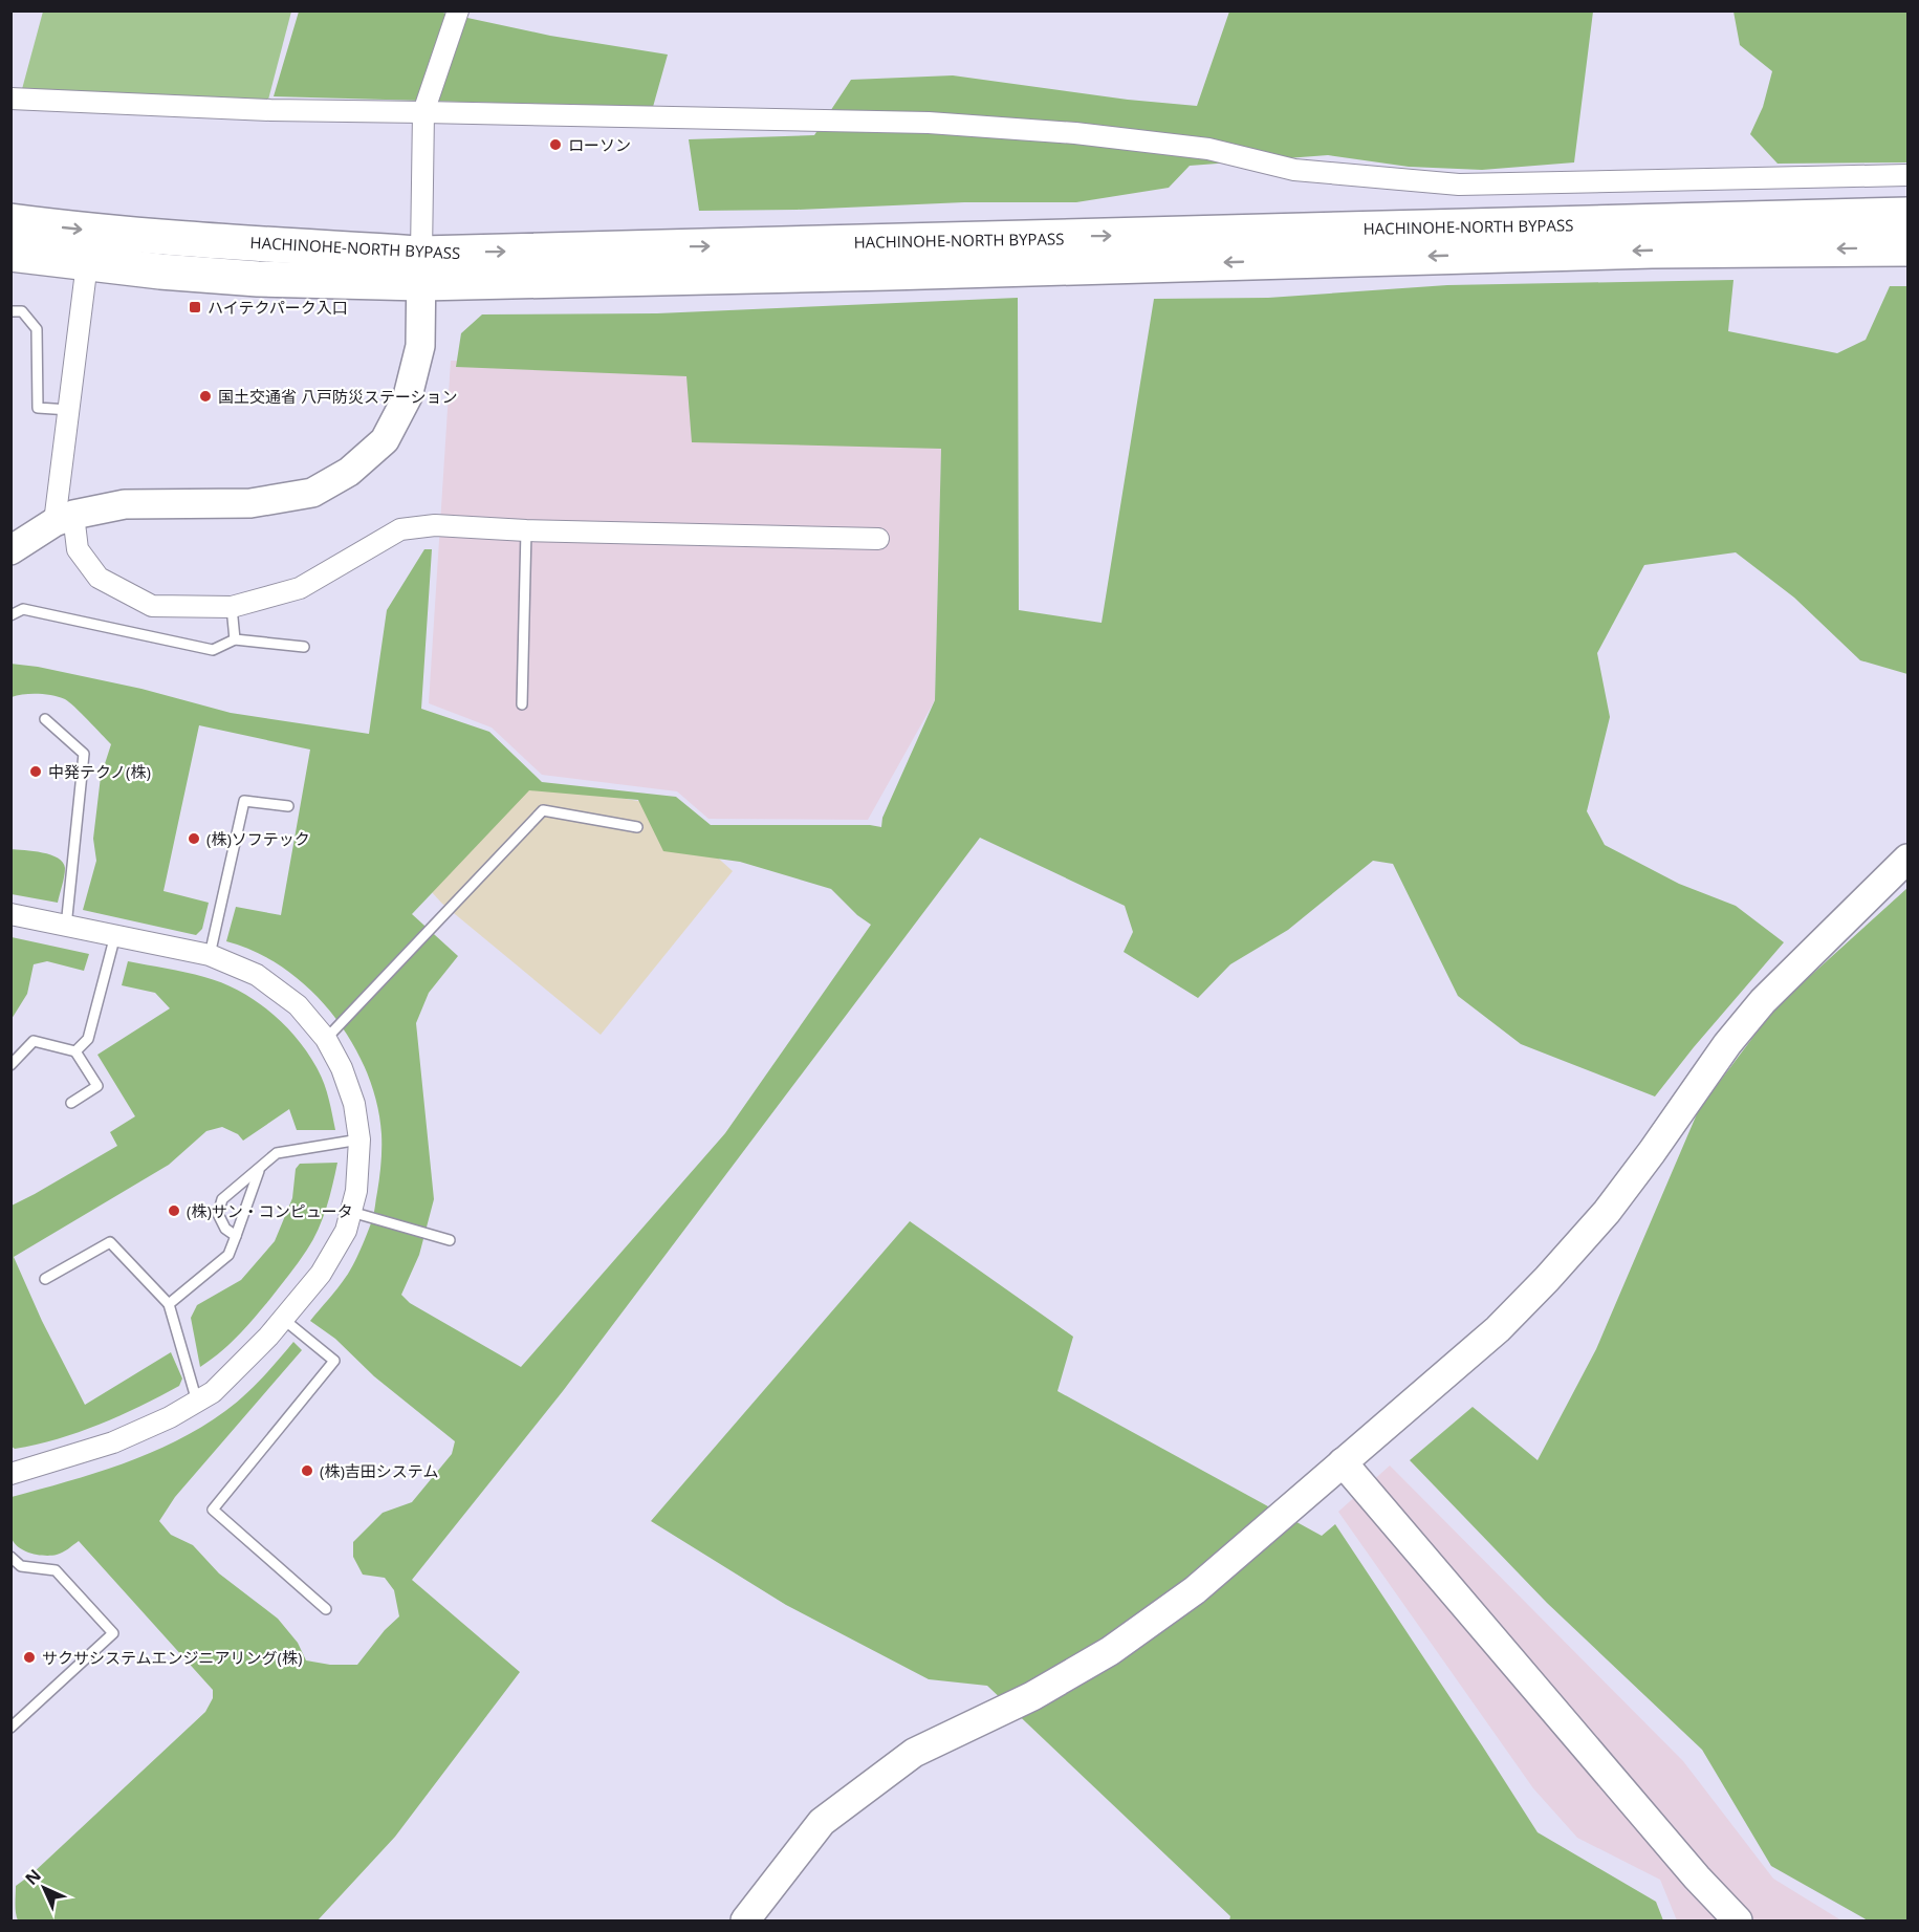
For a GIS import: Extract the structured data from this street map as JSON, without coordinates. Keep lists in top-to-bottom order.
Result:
{
  "streets": {
    "highway": ["HACHINOHE-NORTH BYPASS"]
  },
  "places": {
    "other": [
      "ローソン",
      "国土交通省 八戸防災ステーション",
      "中発テクノ(株)",
      "(株)ソフテック",
      "(株)サン・コンピュータ",
      "(株)吉田システム",
      "サクサシステムエンジニアリング(株)"
    ],
    "transit": ["ハイテクパーク入口"]
  },
  "north": "top left"
}
